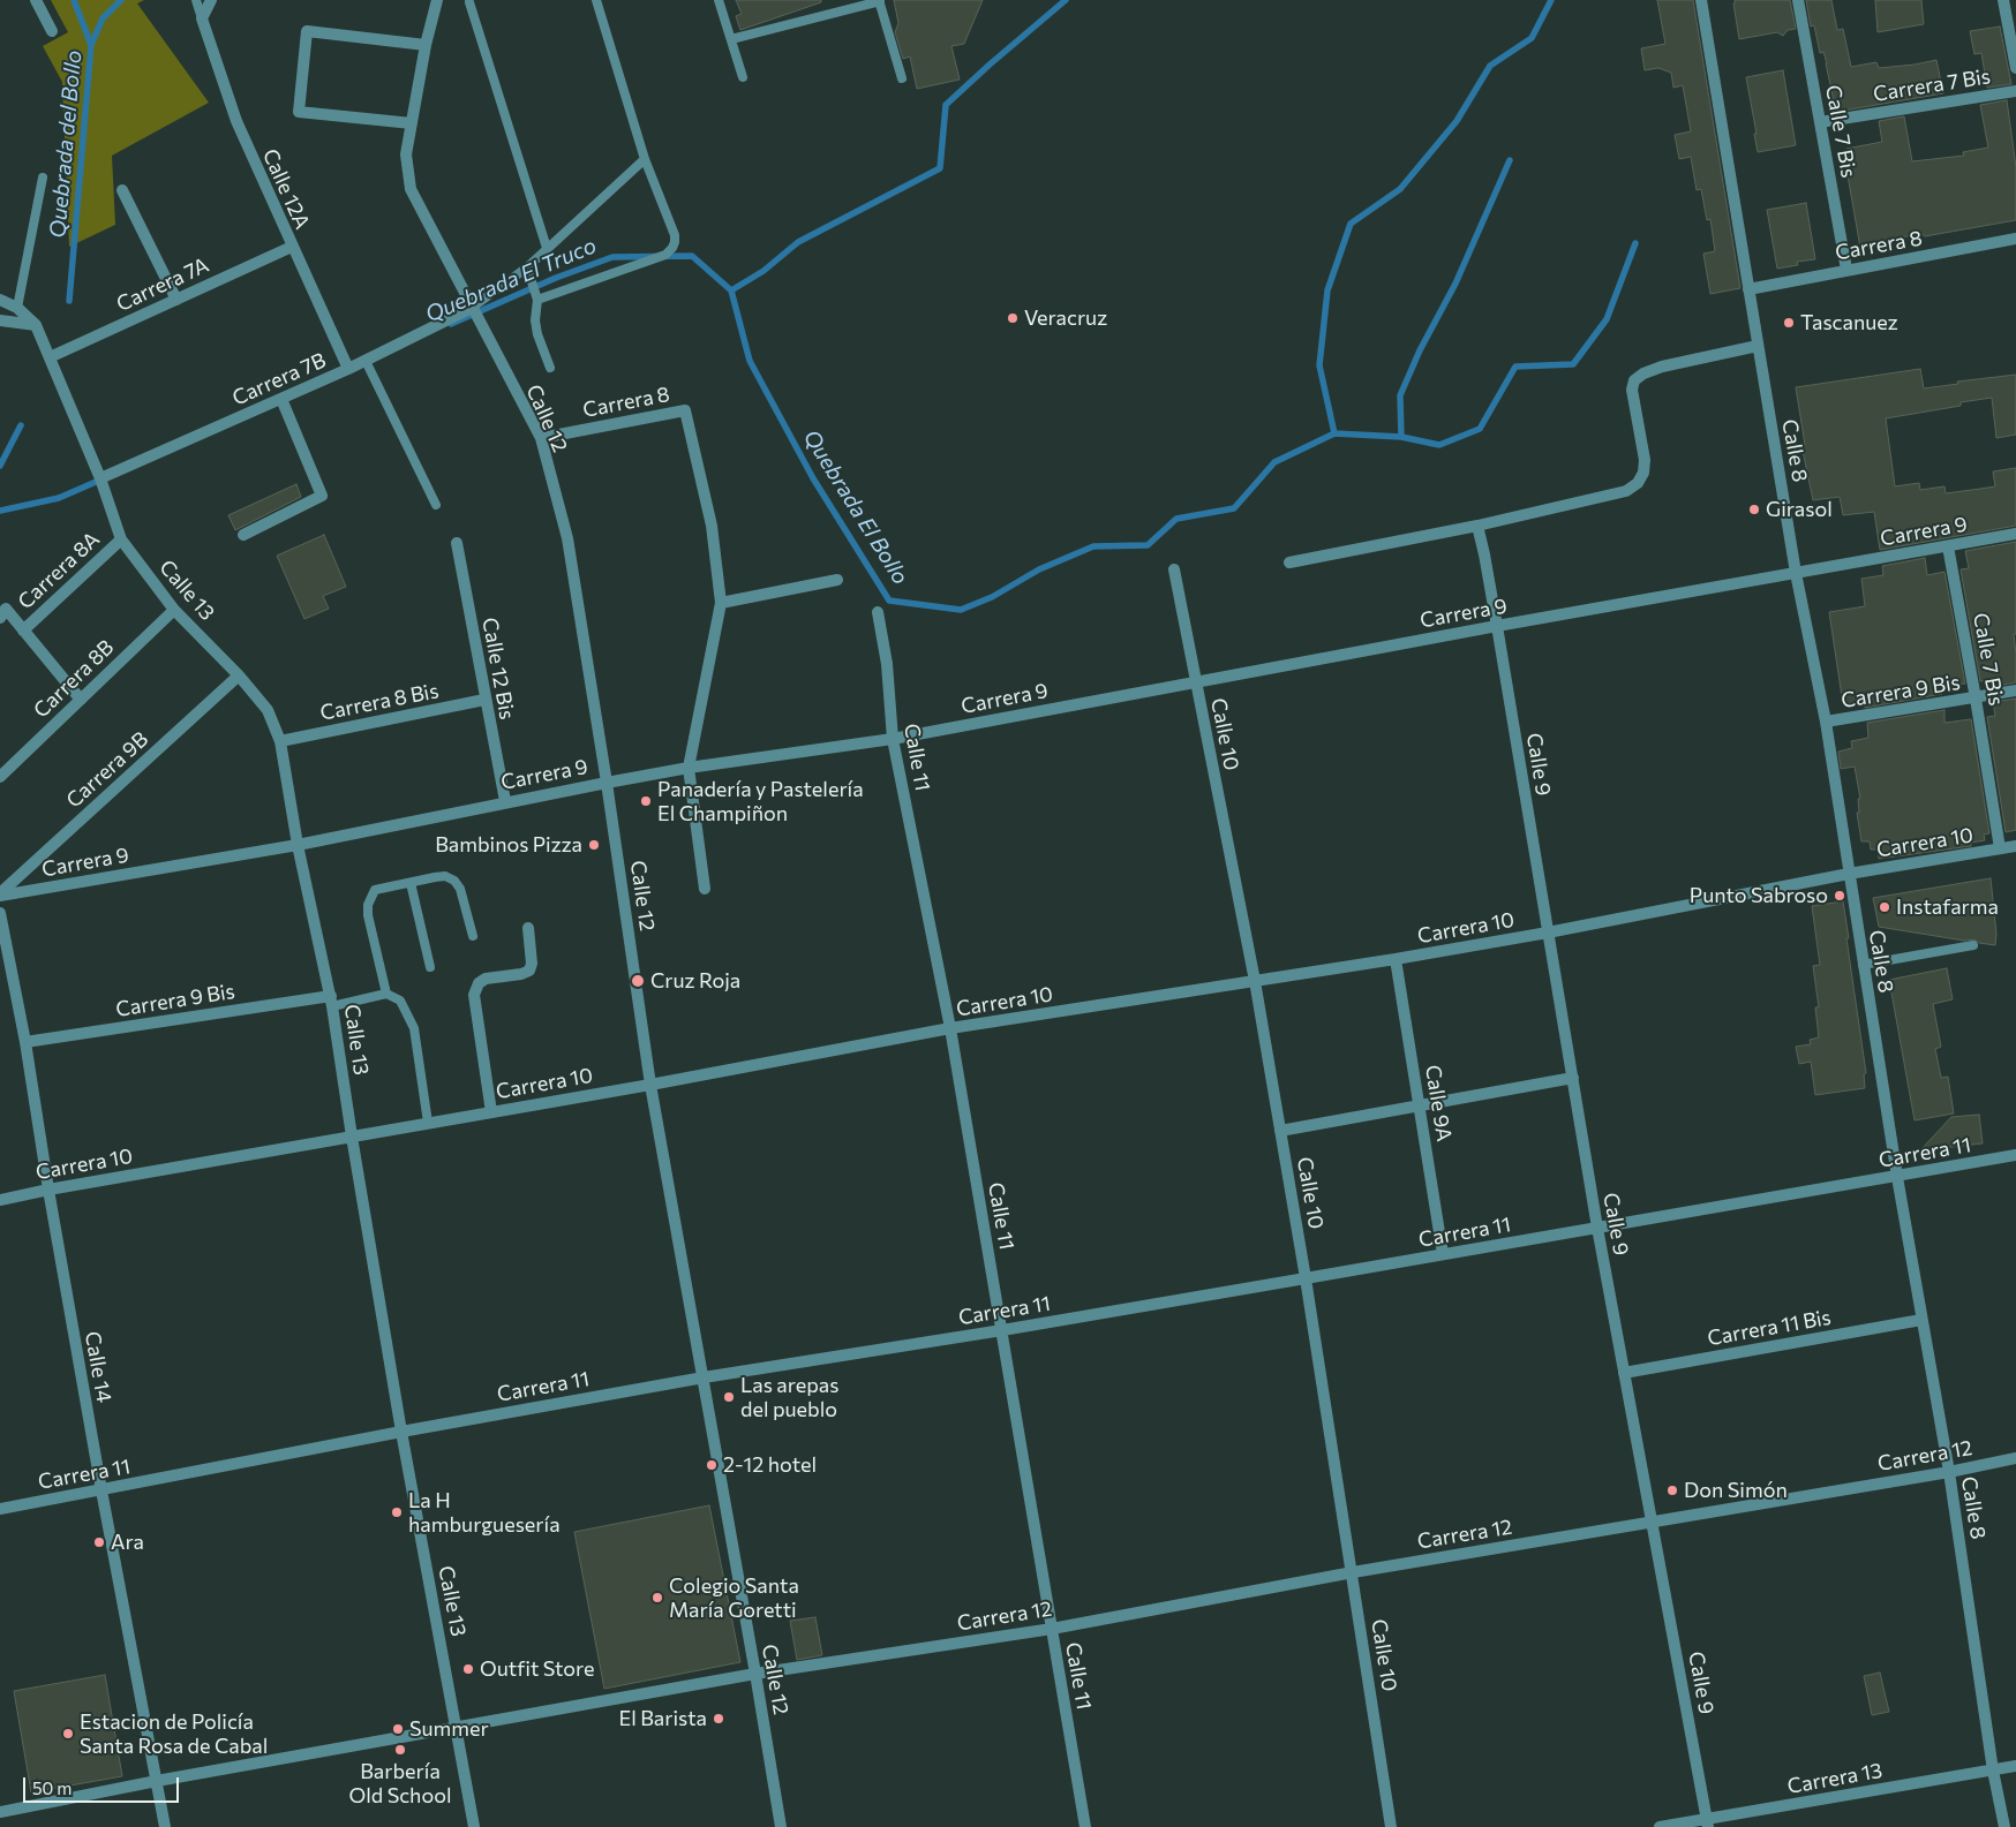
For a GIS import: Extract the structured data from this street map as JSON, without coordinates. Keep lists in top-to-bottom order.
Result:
{
  "streets": {
    "street": [
      "Carrera 7 Bis",
      "Calle 7 Bis",
      "Calle 12A",
      "Carrera 8",
      "Carrera 7A",
      "Carrera 7B",
      "Calle 12",
      "Calle 8",
      "Carrera 9",
      "Carrera 8A",
      "Calle 13",
      "Calle 12 Bis",
      "Carrera 8B",
      "Carrera 9 Bis",
      "Carrera 8 Bis",
      "Calle 10",
      "Calle 11",
      "Calle 9",
      "Carrera 9B",
      "Carrera 10",
      "Calle 9A",
      "Carrera 11",
      "Carrera 11 Bis",
      "Calle 14",
      "Carrera 12",
      "Carrera 13"
    ]
  },
  "crossings": [
    ["Carrera 7 Bis", "Calle 7 Bis"],
    ["Calle 7 Bis", "Carrera 8"],
    ["Calle 7 Bis", "Carrera 9"],
    ["Calle 7 Bis", "Carrera 9 Bis"],
    ["Calle 7 Bis", "Carrera 10"],
    ["Calle 12A", "Carrera 7A"],
    ["Calle 12A", "Carrera 7B"],
    ["Carrera 8", "Calle 12"],
    ["Carrera 8", "Calle 8"],
    ["Carrera 7A", "Calle 13"],
    ["Carrera 7B", "Calle 12"],
    ["Carrera 7B", "Calle 13"],
    ["Calle 12", "Carrera 9"],
    ["Calle 12", "Carrera 10"],
    ["Calle 12", "Carrera 11"],
    ["Calle 12", "Carrera 12"],
    ["Calle 8", "Carrera 9"],
    ["Calle 8", "Carrera 9 Bis"],
    ["Calle 8", "Carrera 10"],
    ["Calle 8", "Carrera 11"],
    ["Calle 8", "Carrera 11 Bis"],
    ["Calle 8", "Carrera 12"],
    ["Calle 8", "Carrera 13"],
    ["Carrera 9", "Calle 13"],
    ["Carrera 9", "Calle 12 Bis"],
    ["Carrera 9", "Calle 10"],
    ["Carrera 9", "Calle 11"],
    ["Carrera 9", "Calle 9"],
    ["Carrera 9", "Carrera 9B"],
    ["Carrera 8A", "Calle 13"],
    ["Calle 13", "Carrera 8B"],
    ["Calle 13", "Carrera 9 Bis"],
    ["Calle 13", "Carrera 8 Bis"],
    ["Calle 13", "Carrera 9B"],
    ["Calle 13", "Carrera 10"],
    ["Calle 13", "Carrera 11"],
    ["Calle 13", "Carrera 12"],
    ["Calle 12 Bis", "Carrera 8 Bis"],
    ["Carrera 9 Bis", "Calle 14"],
    ["Calle 10", "Carrera 10"],
    ["Calle 10", "Carrera 11"],
    ["Calle 10", "Carrera 12"],
    ["Calle 11", "Carrera 10"],
    ["Calle 11", "Carrera 11"],
    ["Calle 11", "Carrera 12"],
    ["Calle 9", "Carrera 10"],
    ["Calle 9", "Carrera 11"],
    ["Calle 9", "Carrera 11 Bis"],
    ["Calle 9", "Carrera 12"],
    ["Calle 9", "Carrera 13"],
    ["Carrera 10", "Calle 9A"],
    ["Carrera 10", "Calle 14"],
    ["Calle 9A", "Carrera 11"],
    ["Carrera 11", "Calle 14"],
    ["Calle 14", "Carrera 12"]
  ],
  "water": ["Quebrada del Bollo", "Quebrada El Truco", "Quebrada El Bollo"],
  "places": [
    "Veracruz",
    "Tascanuez",
    "Girasol",
    "Panadería y Pastelería El Champiñon",
    "Bambinos Pizza",
    "Punto Sabroso",
    "Instafarma",
    "Cruz Roja",
    "Las arepas del pueblo",
    "2-12 hotel",
    "Don Simón",
    "La H hamburguesería",
    "Ara",
    "Colegio Santa María Goretti",
    "Outfit Store",
    "El Barista",
    "Summer",
    "Estacion de Policía Santa Rosa de Cabal",
    "Barbería Old School"
  ],
  "scale_bar": "50 m"
}
